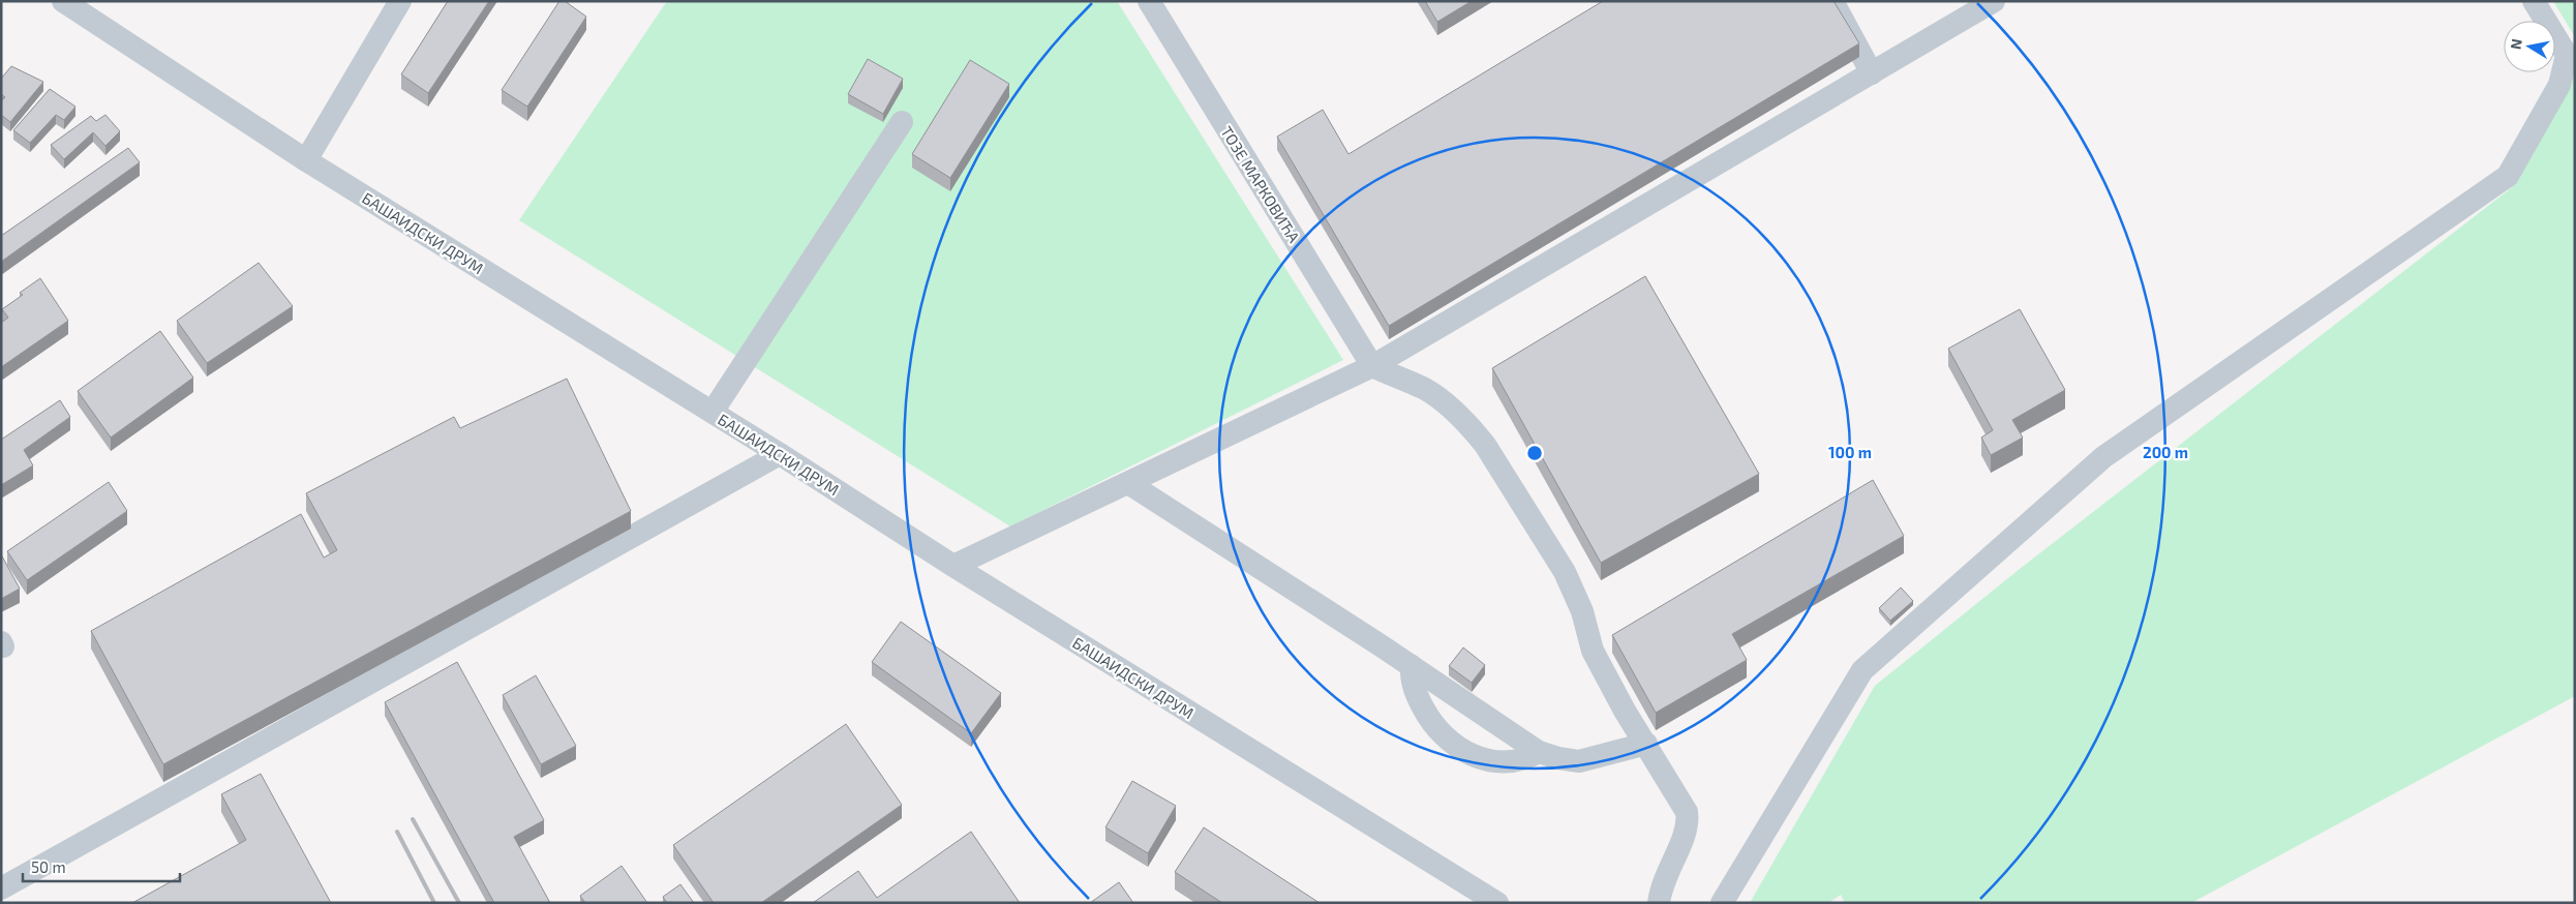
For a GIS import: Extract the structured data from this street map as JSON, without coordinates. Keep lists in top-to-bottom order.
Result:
{
  "streets": {
    "street": ["ТОЗЕ МАРКОВИЋА", "БАШАИДСКИ ДРУМ"]
  },
  "scale_bar": "50 m",
  "north": "left",
  "rings": ["100 m", "200 m"]
}
